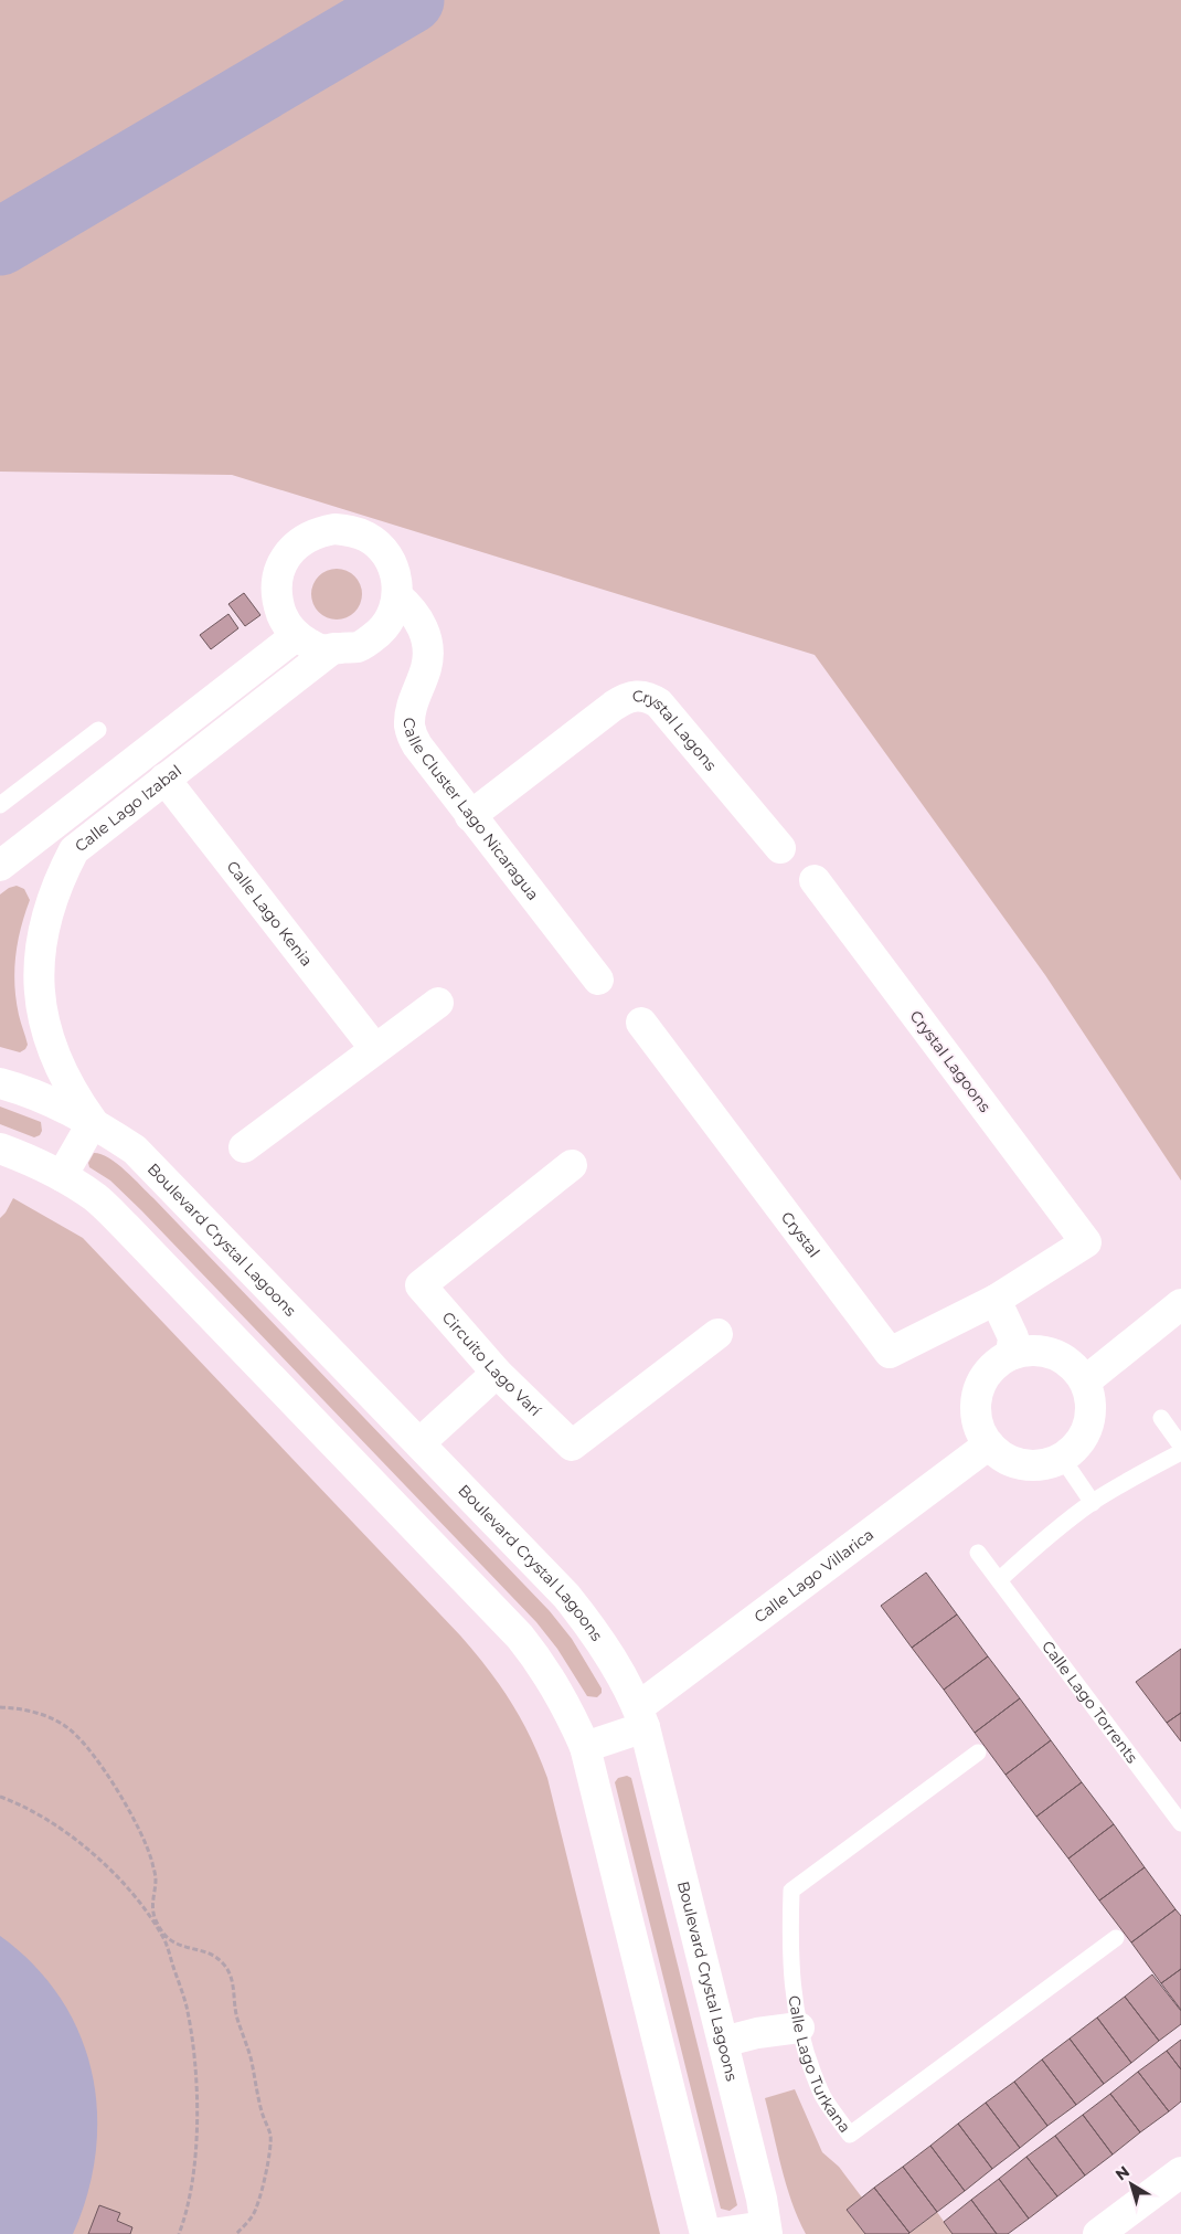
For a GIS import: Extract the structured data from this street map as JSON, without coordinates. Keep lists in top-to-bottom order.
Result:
{
  "streets": {
    "street": [
      "Crystal Lagons",
      "Calle Lago Izabal",
      "Calle Cluster Lago Nicaragua",
      "Calle Lago Kenia",
      "Crystal Lagoons",
      "Crystal",
      "Boulevard Crystal Lagoons",
      "Circuito Lago Varí",
      "Calle Lago Villarica"
    ],
    "lane": ["Calle Lago Torrents", "Calle Lago Turkana"]
  },
  "crossings": [
    ["Crystal Lagons", "Calle Cluster Lago Nicaragua"],
    ["Calle Lago Izabal", "Calle Cluster Lago Nicaragua"],
    ["Calle Lago Izabal", "Calle Lago Kenia"],
    ["Calle Lago Izabal", "Boulevard Crystal Lagoons"],
    ["Crystal Lagoons", "Crystal"],
    ["Boulevard Crystal Lagoons", "Calle Lago Villarica"]
  ],
  "north": "top left"
}
